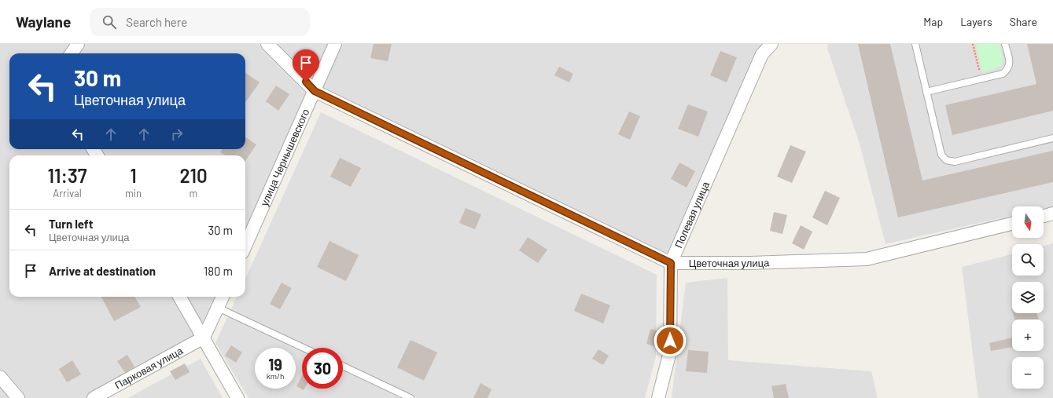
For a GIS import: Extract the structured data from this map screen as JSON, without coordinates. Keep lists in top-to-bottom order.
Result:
{
  "streets": {
    "street": [
      "улица Чернышевского",
      "Полевая улица",
      "Цветочная улица",
      "Парковая улица"
    ]
  },
  "crossings": [
    ["улица Чернышевского", "Цветочная улица"],
    ["Полевая улица", "Цветочная улица"]
  ],
  "north": "bottom",
  "page": {
    "header": "Waylane",
    "search": "Search here",
    "nav": ["Map", "Layers", "Share"],
    "turn": ["30 m", "Цветочная улица"],
    "eta": [
      "11:37",
      "Arrival",
      "1",
      "min",
      "210",
      "m"
    ],
    "map_buttons": ["+", "−"],
    "list": [
      {
        "name": "Turn left",
        "note": "Цветочная улица",
        "value": "30 m"
      },
      {
        "name": "Arrive at destination",
        "value": "180 m"
      }
    ],
    "speed": "19 km/h",
    "limit": "30"
  }
}
